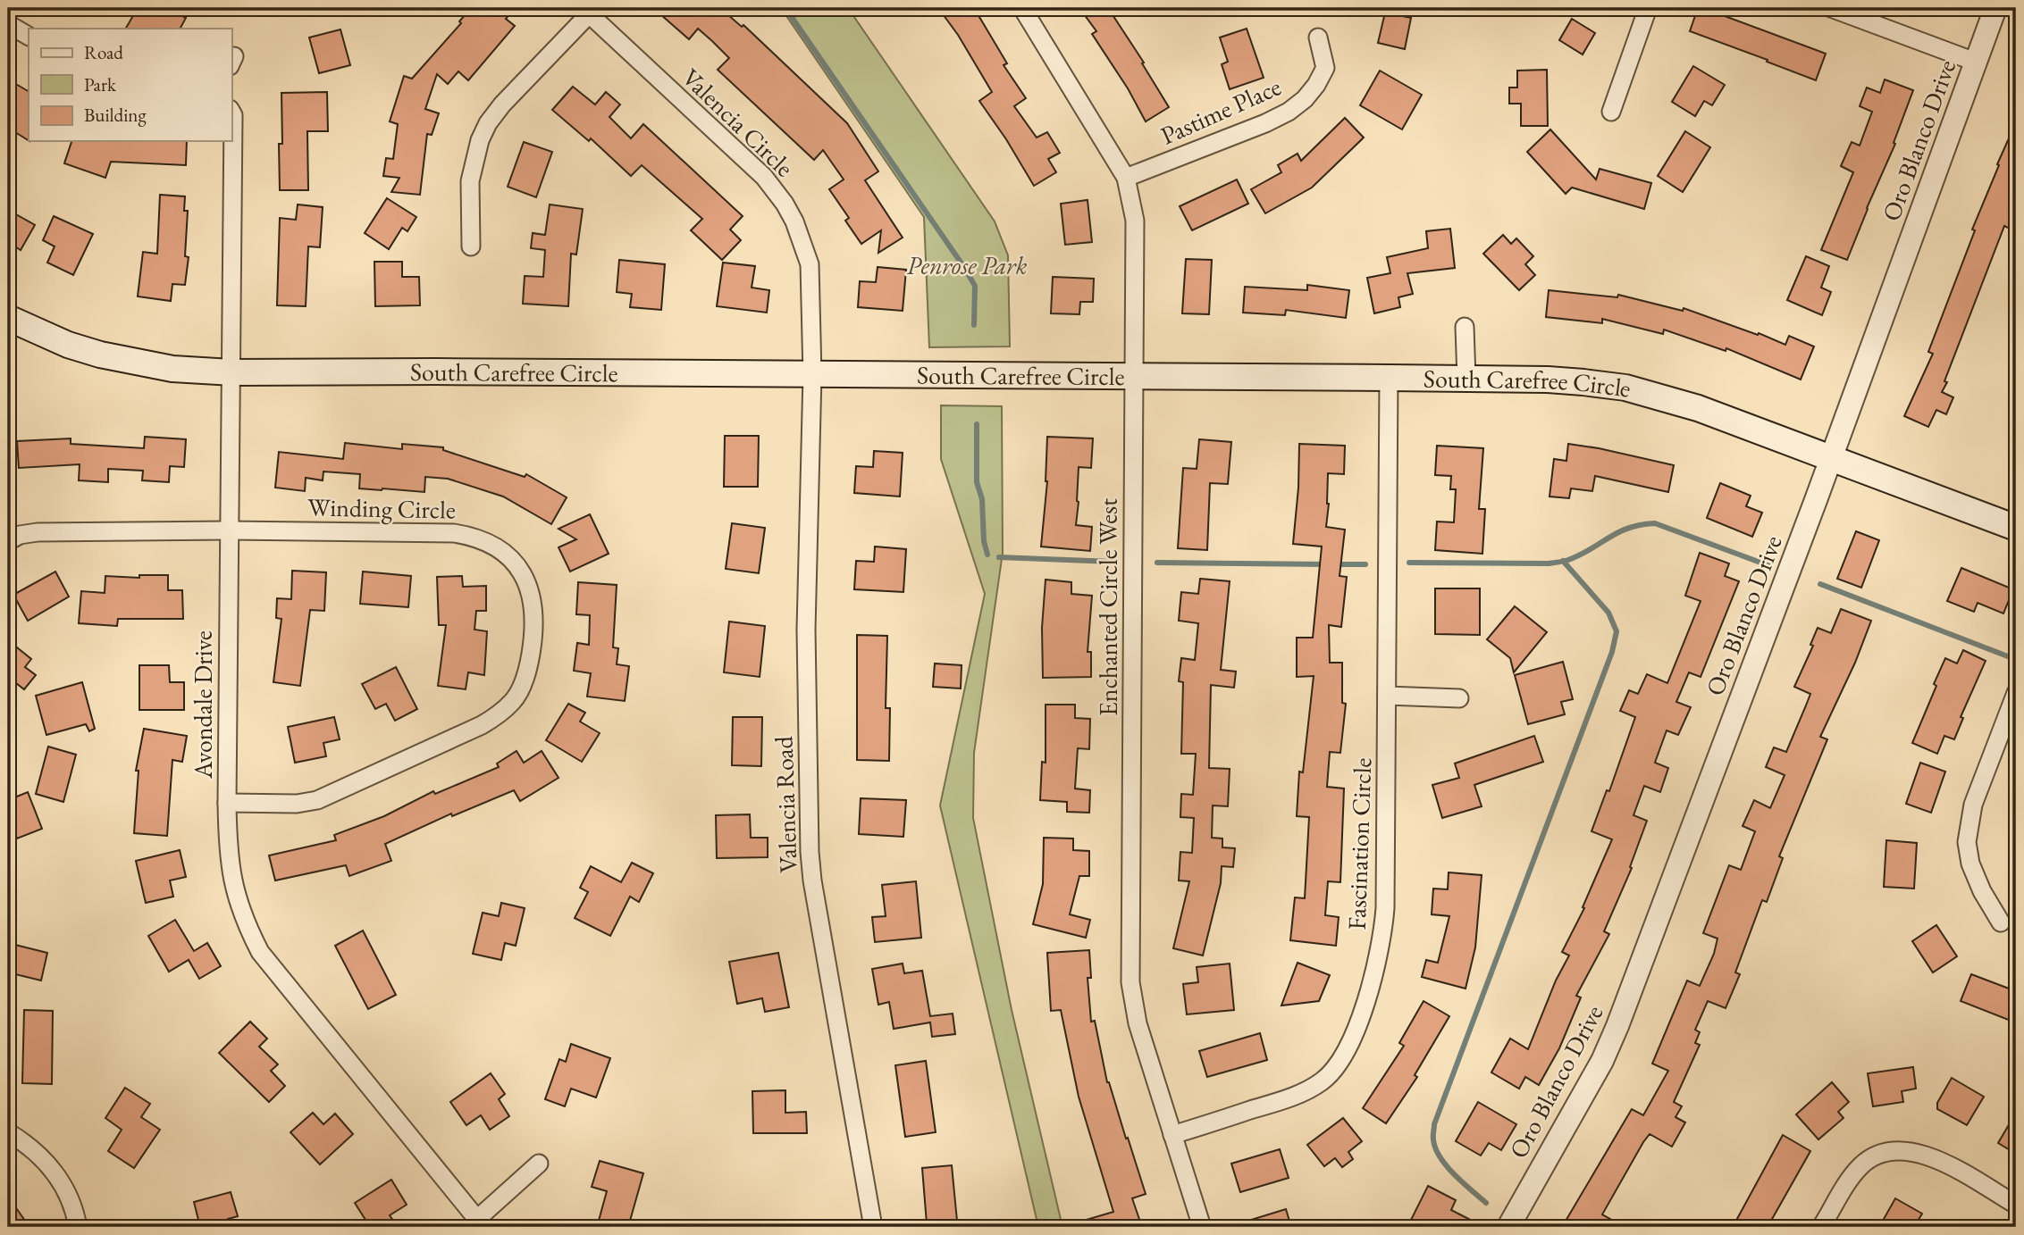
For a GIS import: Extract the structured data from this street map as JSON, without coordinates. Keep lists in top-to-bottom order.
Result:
{
  "streets": {
    "main road": ["South Carefree Circle"],
    "street": [
      "Pastime Place",
      "Valencia Circle",
      "Oro Blanco Drive",
      "Winding Circle",
      "Enchanted Circle West",
      "Avondale Drive",
      "Valencia Road",
      "Fascination Circle"
    ]
  },
  "crossings": [
    ["Pastime Place", "Enchanted Circle West"],
    ["Valencia Circle", "South Carefree Circle"],
    ["Valencia Circle", "Valencia Road"],
    ["Oro Blanco Drive", "South Carefree Circle"],
    ["South Carefree Circle", "Enchanted Circle West"],
    ["South Carefree Circle", "Avondale Drive"],
    ["South Carefree Circle", "Valencia Road"],
    ["South Carefree Circle", "Fascination Circle"],
    ["Winding Circle", "Avondale Drive"],
    ["Enchanted Circle West", "Fascination Circle"]
  ],
  "parks": ["Penrose Park"],
  "legend": ["Road", "Park", "Building"]
}
